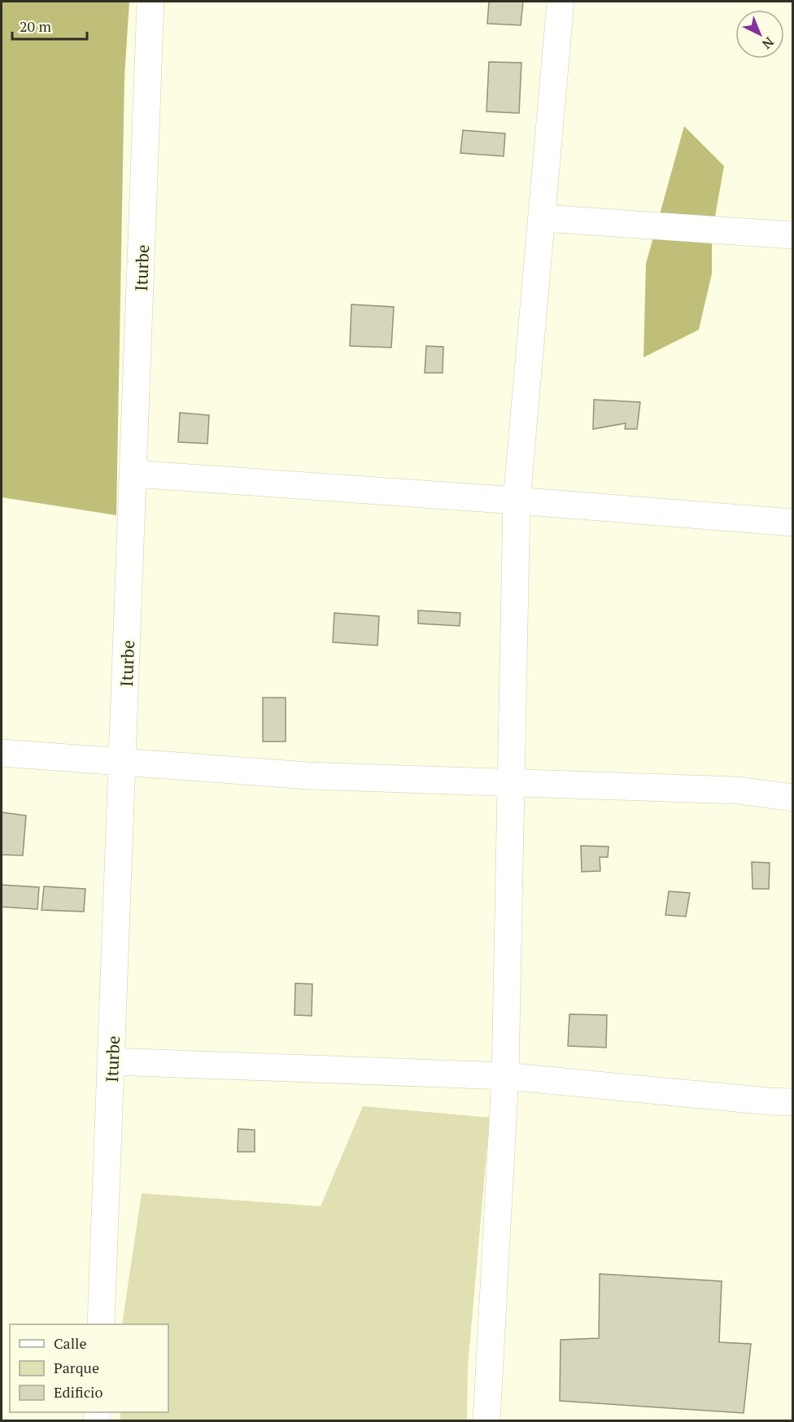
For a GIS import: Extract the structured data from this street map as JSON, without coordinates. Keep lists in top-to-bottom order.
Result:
{
  "streets": {
    "street": ["Iturbe"]
  },
  "legend": ["Calle", "Parque", "Edificio"],
  "scale_bar": "20 m",
  "north": "bottom right"
}
